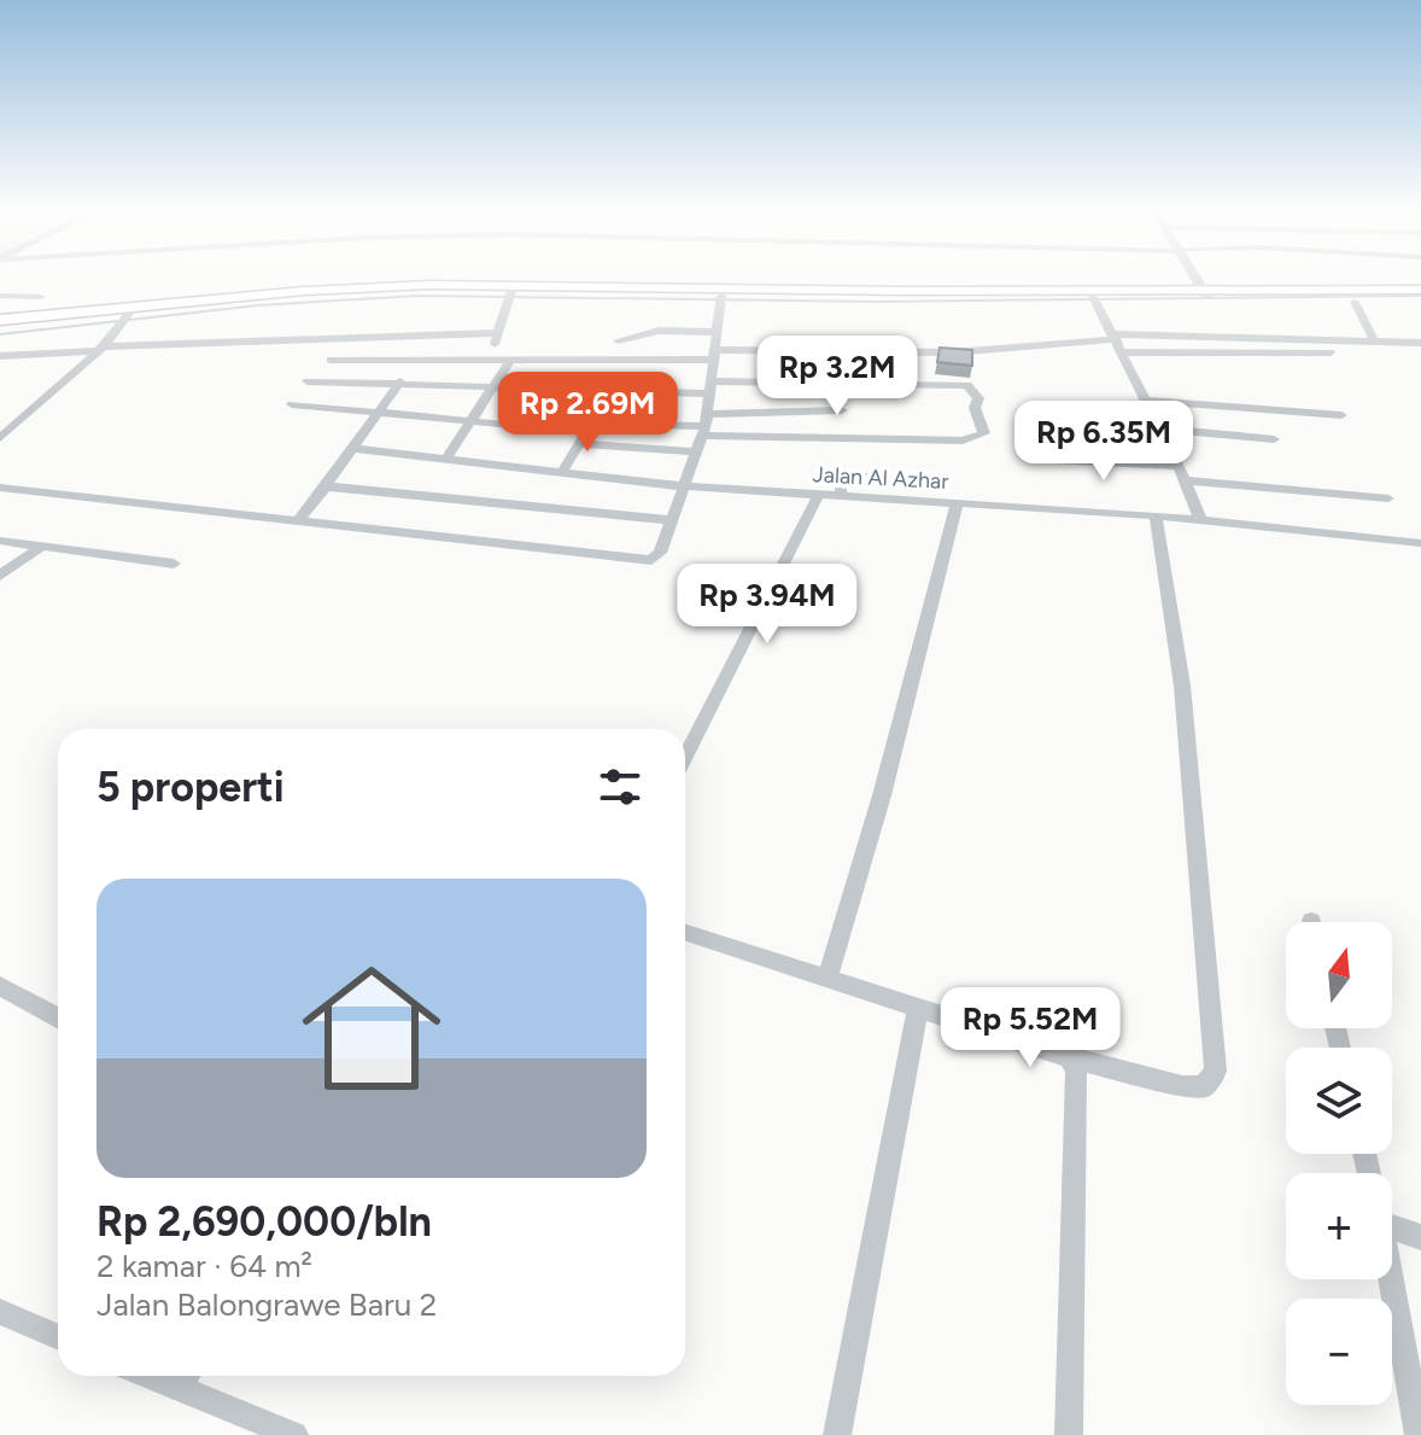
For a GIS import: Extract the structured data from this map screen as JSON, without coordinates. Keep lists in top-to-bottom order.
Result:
{
  "streets": {
    "street": ["Jalan Al Azhar"]
  },
  "north": "top",
  "page": {
    "price": [
      "Rp 3.2M",
      "Rp 2.69M",
      "Rp 6.35M",
      "Rp 3.94M",
      "Rp 5.52M"
    ],
    "heading": "5 properti",
    "list": [
      {
        "name": "Rp 2,690,000/bln",
        "note": "2 kamar · 64 m² · Jalan Balongrawe Baru 2"
      }
    ],
    "map_buttons": ["+", "−"]
  }
}
